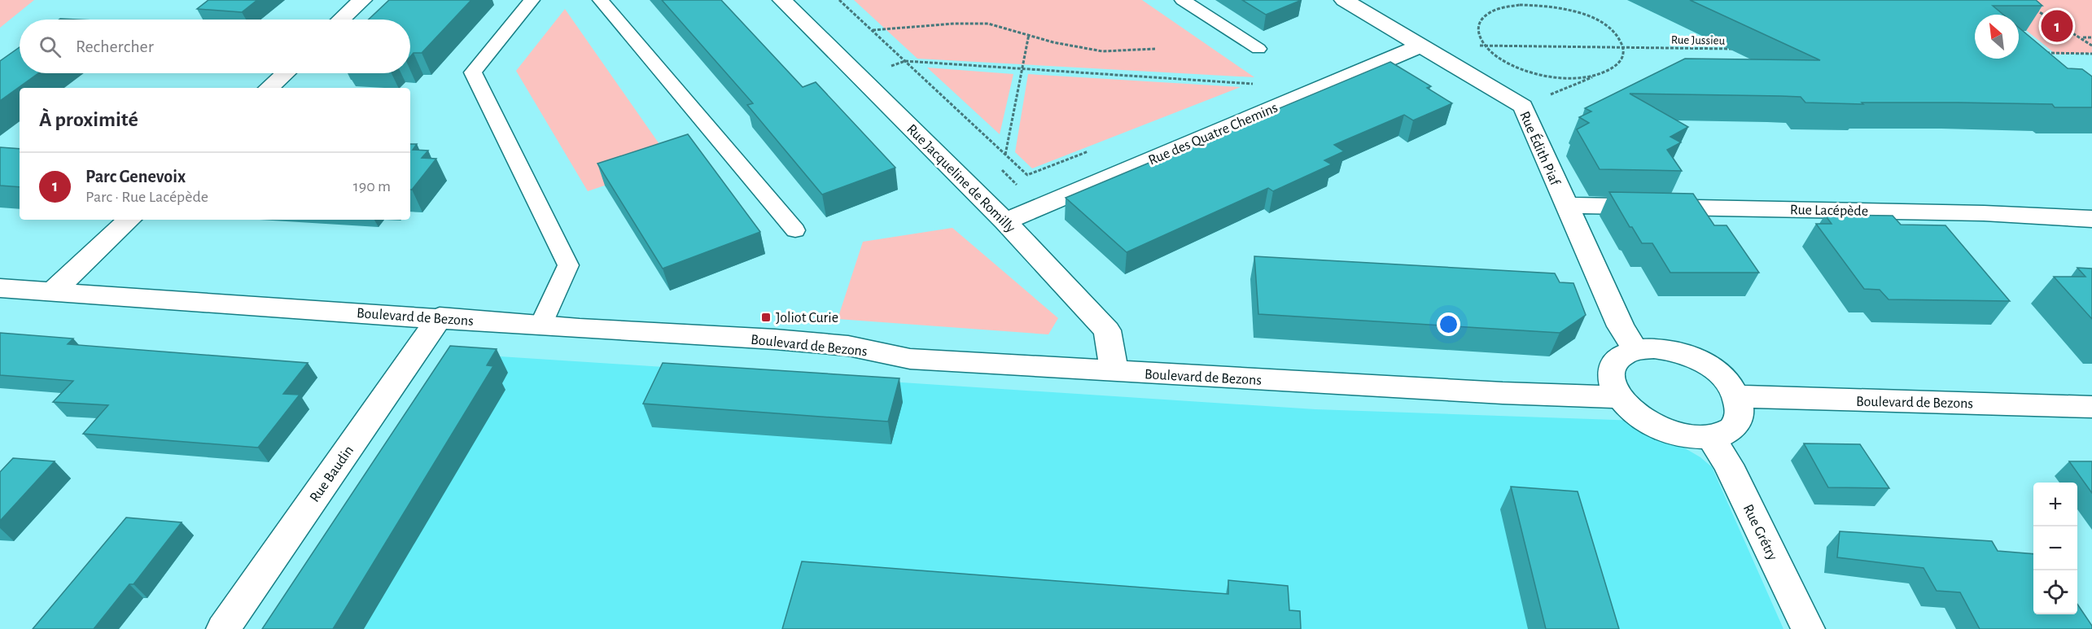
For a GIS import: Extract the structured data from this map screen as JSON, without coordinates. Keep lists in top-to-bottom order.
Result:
{
  "streets": {
    "street": [
      "Rue des Quatre Chemins",
      "Rue Édith Piaf",
      "Rue Jacqueline de Romilly",
      "Rue Lacépède",
      "Boulevard de Bezons",
      "Rue Baudin",
      "Rue Grétry"
    ],
    "path": ["Rue Jussieu"]
  },
  "crossings": [
    ["Rue Jussieu", "Rue des Quatre Chemins"],
    ["Rue Jussieu", "Rue Édith Piaf"],
    ["Rue des Quatre Chemins", "Rue Édith Piaf"],
    ["Rue des Quatre Chemins", "Rue Jacqueline de Romilly"],
    ["Rue Édith Piaf", "Rue Lacépède"],
    ["Rue Édith Piaf", "Boulevard de Bezons"],
    ["Rue Édith Piaf", "Rue Grétry"],
    ["Rue Jacqueline de Romilly", "Boulevard de Bezons"],
    ["Boulevard de Bezons", "Rue Baudin"],
    ["Boulevard de Bezons", "Rue Grétry"]
  ],
  "places": {
    "transit": ["Joliot Curie"]
  },
  "north": "top left",
  "page": {
    "pins": "1",
    "search": "Rechercher",
    "heading": "À proximité",
    "list": [
      {
        "mark": "1",
        "name": "Parc Genevoix",
        "note": "Parc · Rue Lacépède",
        "value": "190 m"
      }
    ],
    "map_buttons": ["+", "−"]
  }
}
